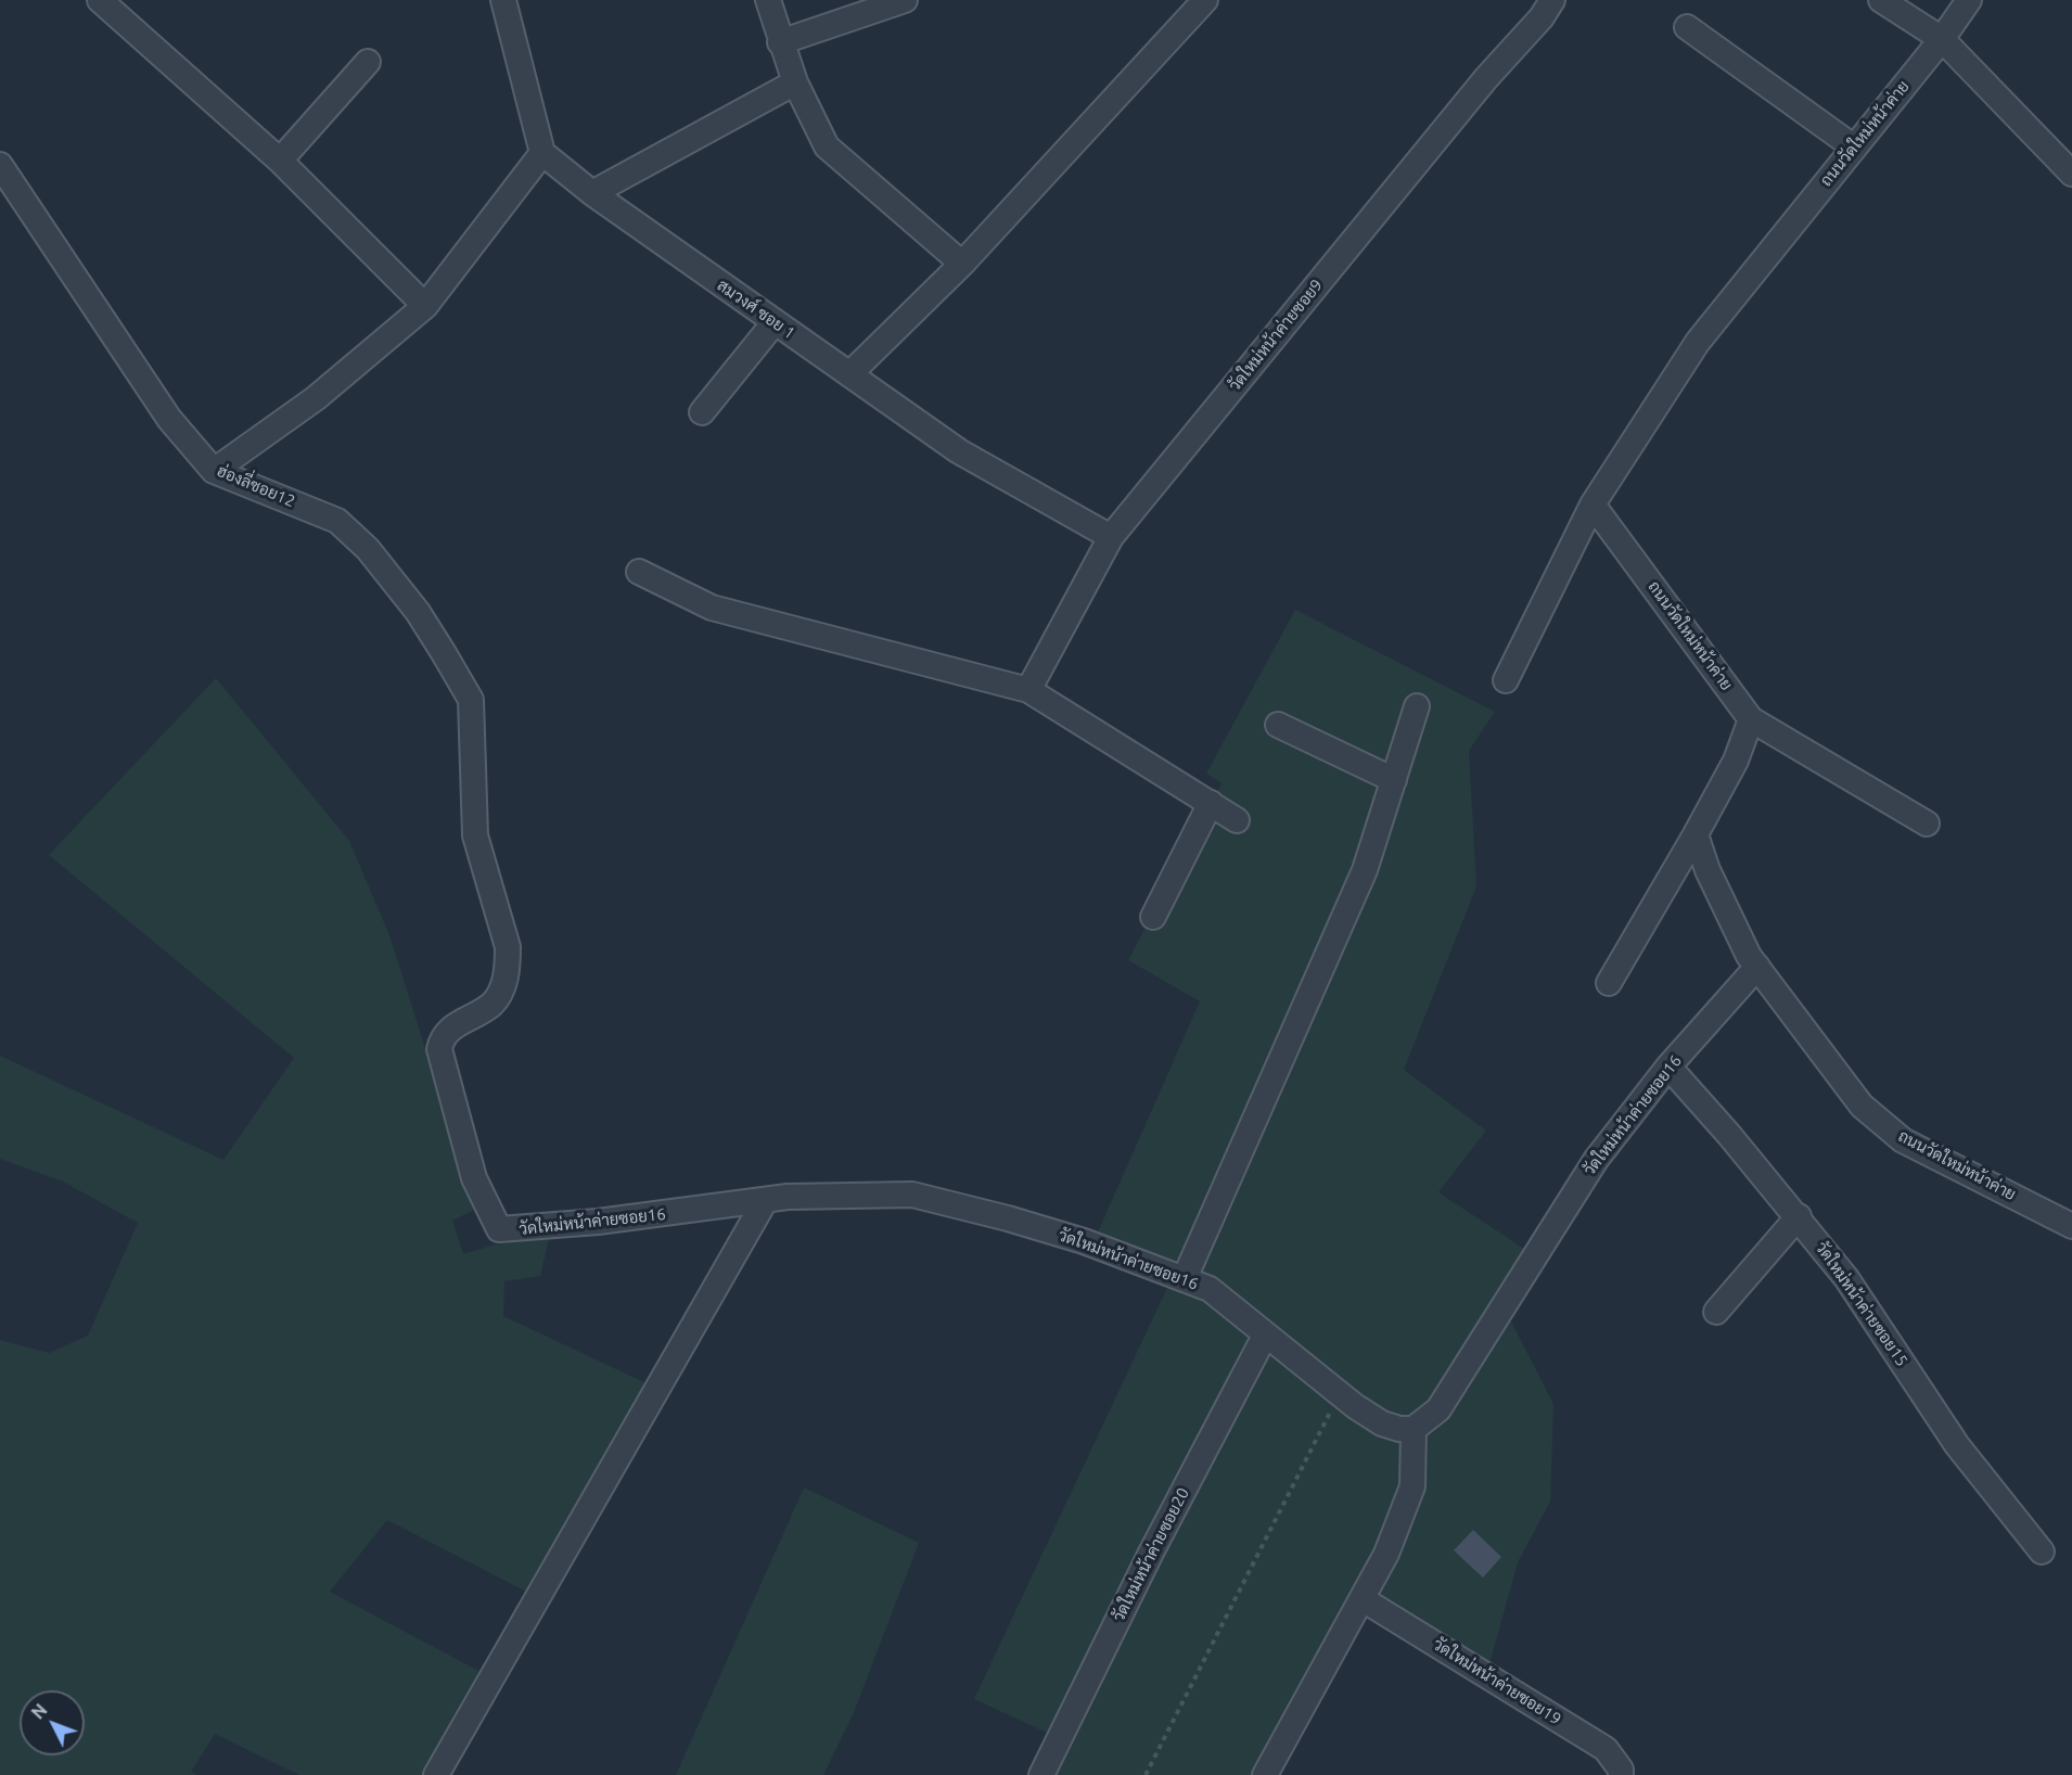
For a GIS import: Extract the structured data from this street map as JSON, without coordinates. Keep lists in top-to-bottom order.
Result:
{
  "streets": {
    "street": [
      "ถนนวัดใหม่หน้าค่าย",
      "สมวงศ์ ซอย 1",
      "วัดใหม่หน้าค่ายซอย9",
      "ฮ่องลี่ซอย12",
      "วัดใหม่หน้าค่ายซอย16",
      "วัดใหม่หน้าค่ายซอย15",
      "วัดใหม่หน้าค่ายซอย20",
      "วัดใหม่หน้าค่ายซอย19"
    ]
  },
  "crossings": [
    ["ถนนวัดใหม่หน้าค่าย", "วัดใหม่หน้าค่ายซอย16"],
    ["สมวงศ์ ซอย 1", "วัดใหม่หน้าค่ายซอย9"],
    ["ฮ่องลี่ซอย12", "วัดใหม่หน้าค่ายซอย16"],
    ["วัดใหม่หน้าค่ายซอย16", "วัดใหม่หน้าค่ายซอย15"],
    ["วัดใหม่หน้าค่ายซอย16", "วัดใหม่หน้าค่ายซอย20"]
  ],
  "north": "top left"
}
